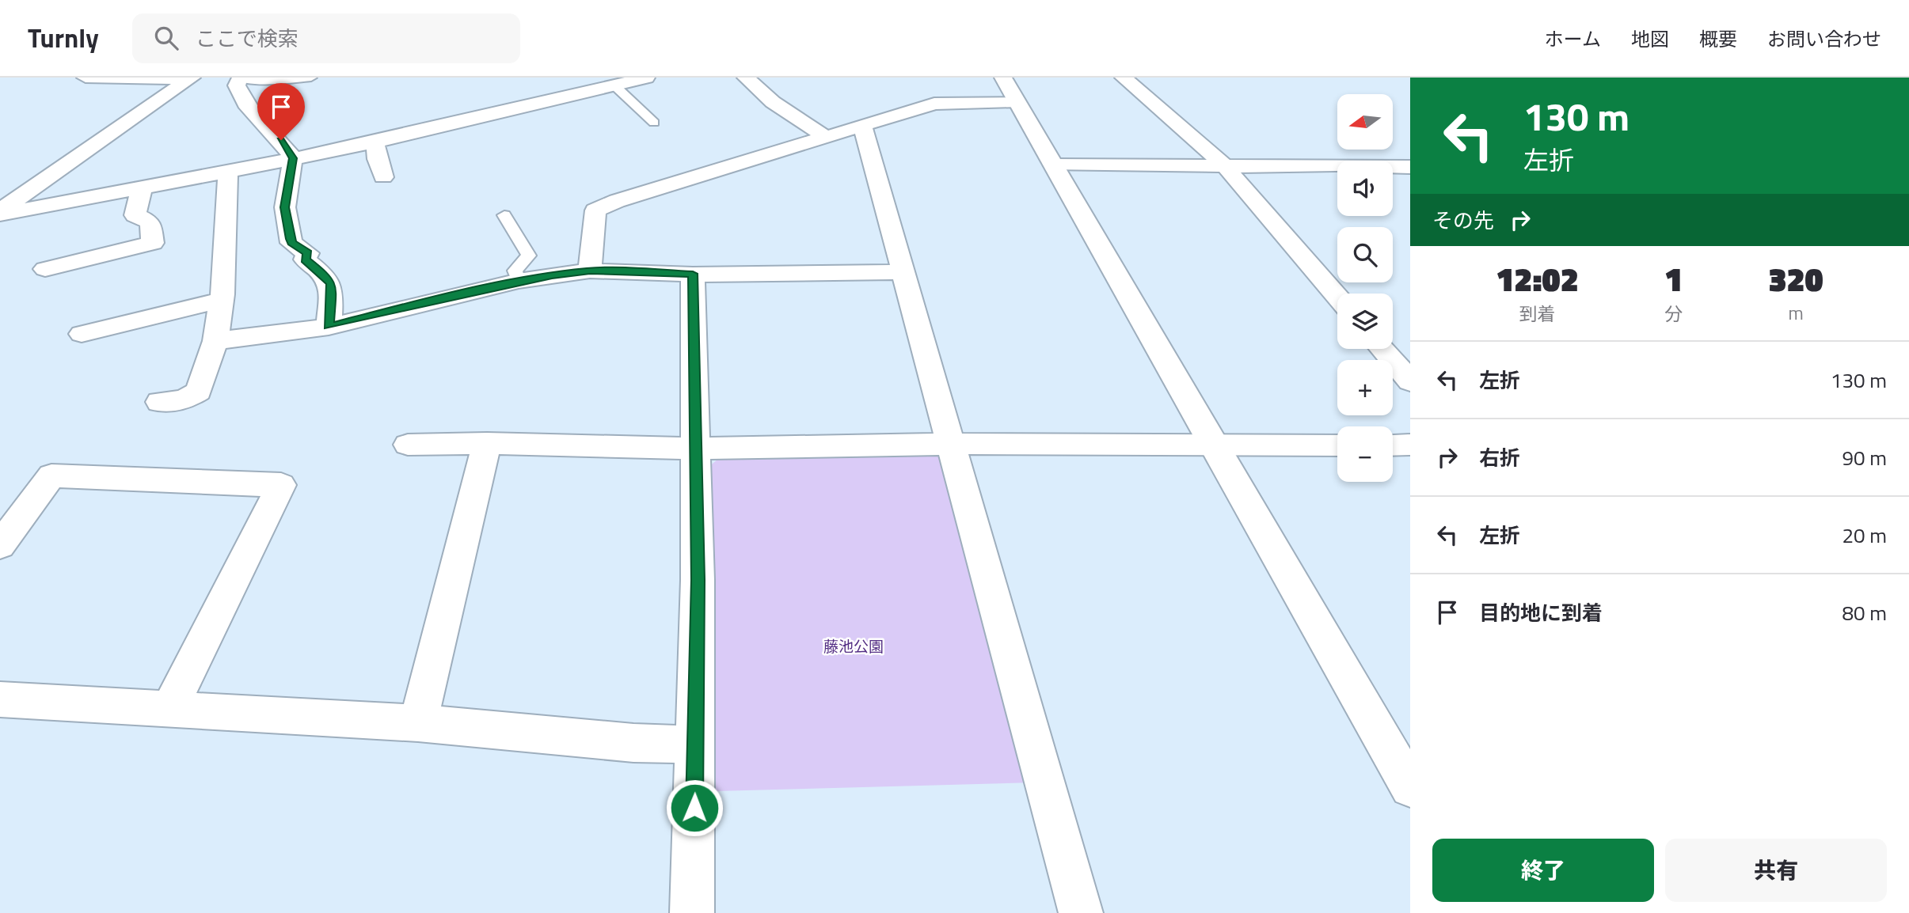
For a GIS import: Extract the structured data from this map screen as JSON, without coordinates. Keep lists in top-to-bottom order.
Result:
{
  "parks": ["藤池公園"],
  "north": "left",
  "page": {
    "header": "Turnly",
    "search": "ここで検索",
    "nav": [
      "ホーム",
      "地図",
      "概要",
      "お問い合わせ"
    ],
    "turn": ["130 m", "左折"],
    "map_buttons": ["+", "−"],
    "then": "その先",
    "eta": [
      "12:02",
      "到着",
      "1",
      "分",
      "320",
      "m"
    ],
    "list": [
      {
        "name": "左折",
        "value": "130 m"
      },
      {
        "name": "右折",
        "value": "90 m"
      },
      {
        "name": "左折",
        "value": "20 m"
      },
      {
        "name": "目的地に到着",
        "value": "80 m"
      }
    ],
    "buttons": ["終了", "共有"]
  }
}
